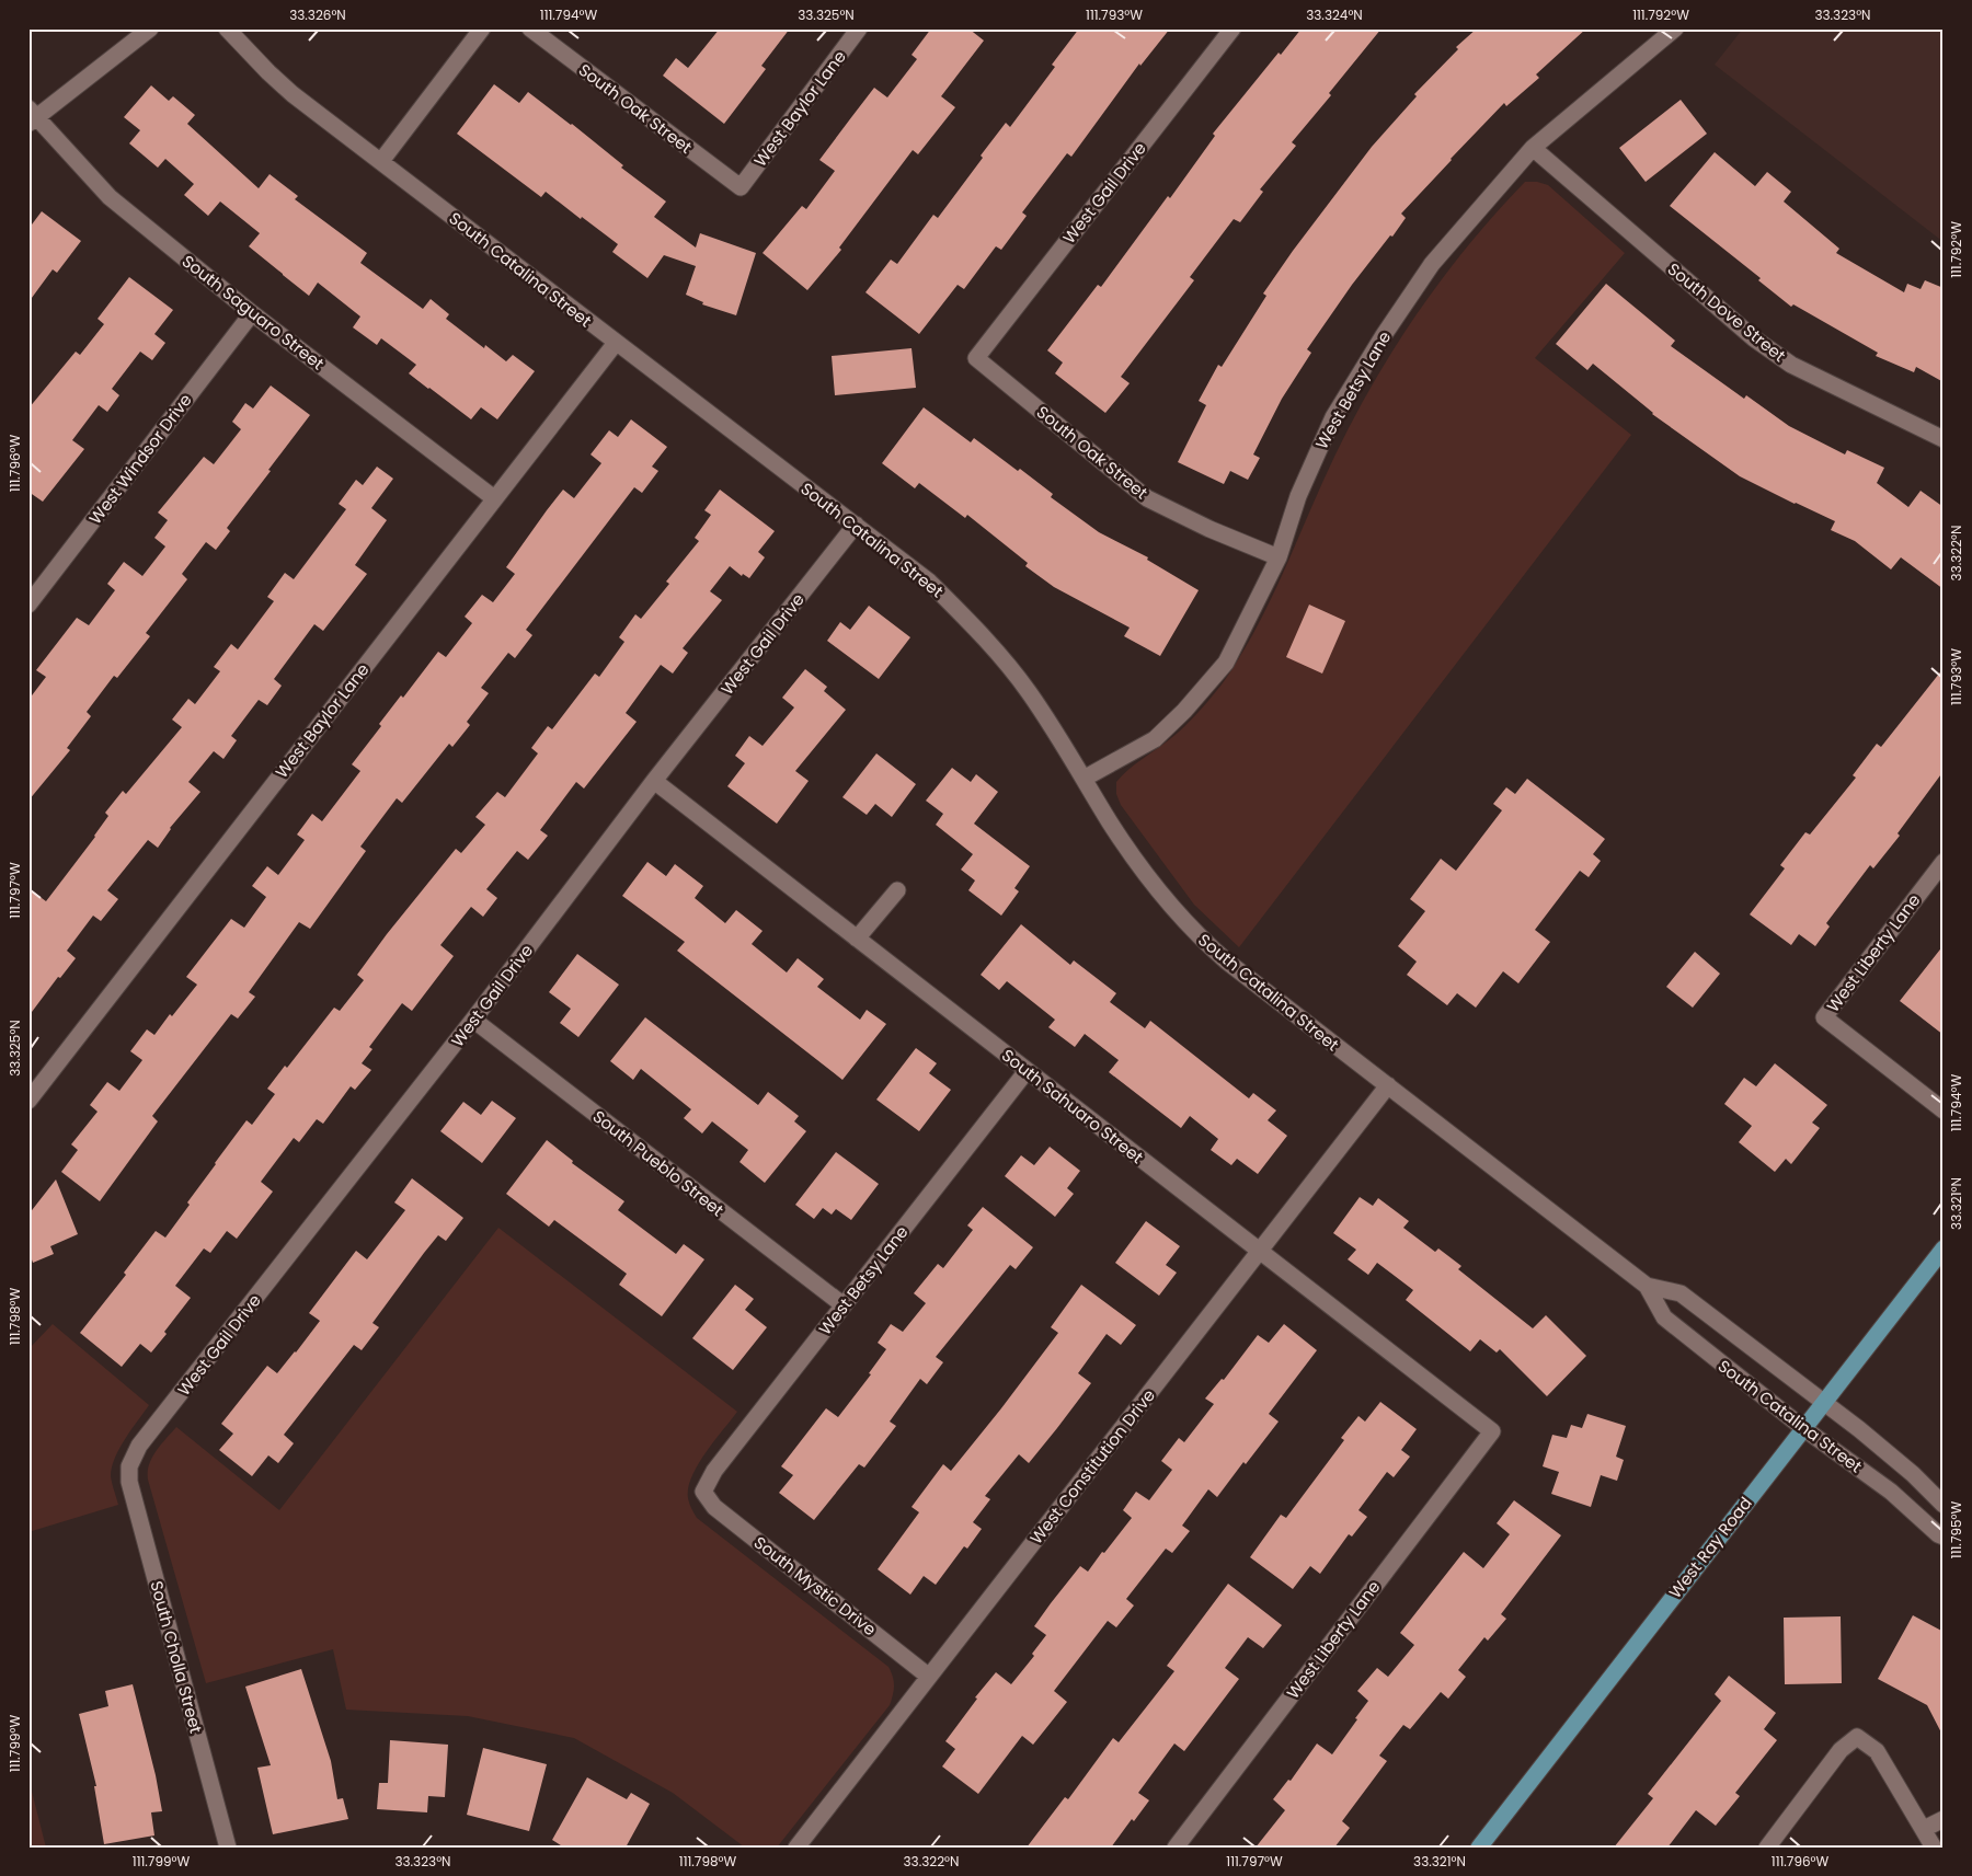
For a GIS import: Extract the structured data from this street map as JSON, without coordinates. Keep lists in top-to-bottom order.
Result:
{
  "streets": {
    "main road": ["West Ray Road"],
    "street": [
      "South Oak Street",
      "West Baylor Lane",
      "West Gail Drive",
      "South Catalina Street",
      "South Saguaro Street",
      "South Dove Street",
      "West Betsy Lane",
      "West Windsor Drive",
      "West Liberty Lane",
      "South Sahuaro Street",
      "South Pueblo Street",
      "West Constitution Drive",
      "South Mystic Drive",
      "South Cholla Street"
    ]
  },
  "crossings": [
    ["South Oak Street", "West Baylor Lane"],
    ["South Oak Street", "West Gail Drive"],
    ["South Oak Street", "West Betsy Lane"],
    ["West Baylor Lane", "South Catalina Street"],
    ["West Baylor Lane", "South Saguaro Street"],
    ["West Gail Drive", "South Catalina Street"],
    ["West Gail Drive", "South Sahuaro Street"],
    ["West Gail Drive", "South Pueblo Street"],
    ["West Gail Drive", "South Cholla Street"],
    ["South Catalina Street", "West Betsy Lane"],
    ["South Catalina Street", "West Constitution Drive"],
    ["South Catalina Street", "West Ray Road"],
    ["South Saguaro Street", "West Windsor Drive"],
    ["South Dove Street", "West Betsy Lane"],
    ["West Betsy Lane", "South Sahuaro Street"],
    ["West Betsy Lane", "South Pueblo Street"],
    ["West Betsy Lane", "South Mystic Drive"],
    ["West Liberty Lane", "South Sahuaro Street"],
    ["South Sahuaro Street", "West Constitution Drive"],
    ["West Constitution Drive", "South Mystic Drive"]
  ],
  "coordinates": [
    "33.326°N",
    "111.794°W",
    "33.325°N",
    "111.793°W",
    "33.324°N",
    "111.792°W",
    "33.323°N",
    "111.796°W",
    "33.322°N",
    "111.797°W",
    "33.321°N",
    "111.798°W",
    "111.795°W",
    "111.799°W"
  ]
}
